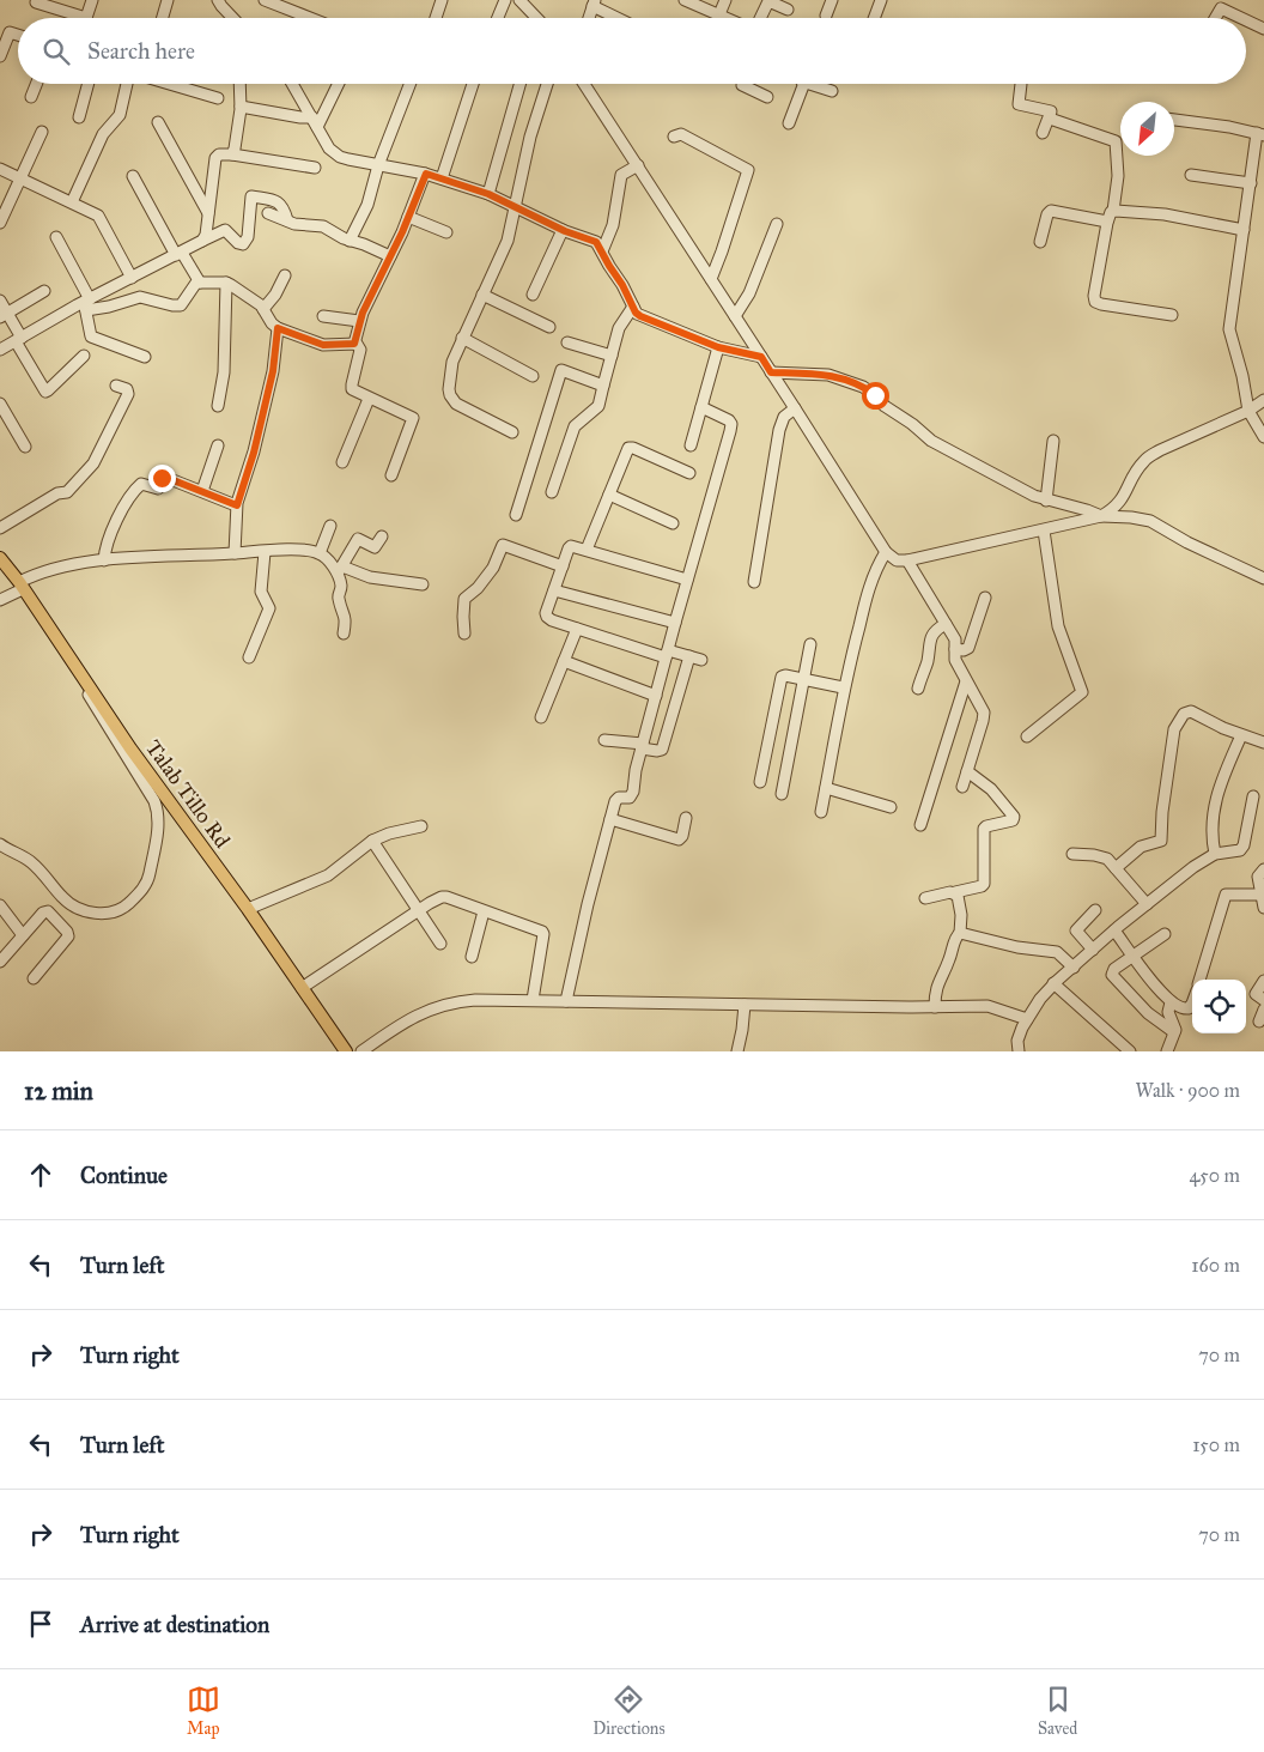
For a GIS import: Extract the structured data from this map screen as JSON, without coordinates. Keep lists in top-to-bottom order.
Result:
{
  "streets": {
    "main road": ["Talab Tillo Rd"]
  },
  "north": "bottom left",
  "page": {
    "search": "Search here",
    "heading": ["12 min", "Walk · 900 m"],
    "list": [
      ["Continue", "450 m"],
      ["Turn left", "160 m"],
      ["Turn right", "70 m"],
      ["Turn left", "150 m"],
      ["Turn right", "70 m"],
      "Arrive at destination"
    ],
    "nav": ["Map", "Directions", "Saved"]
  }
}
